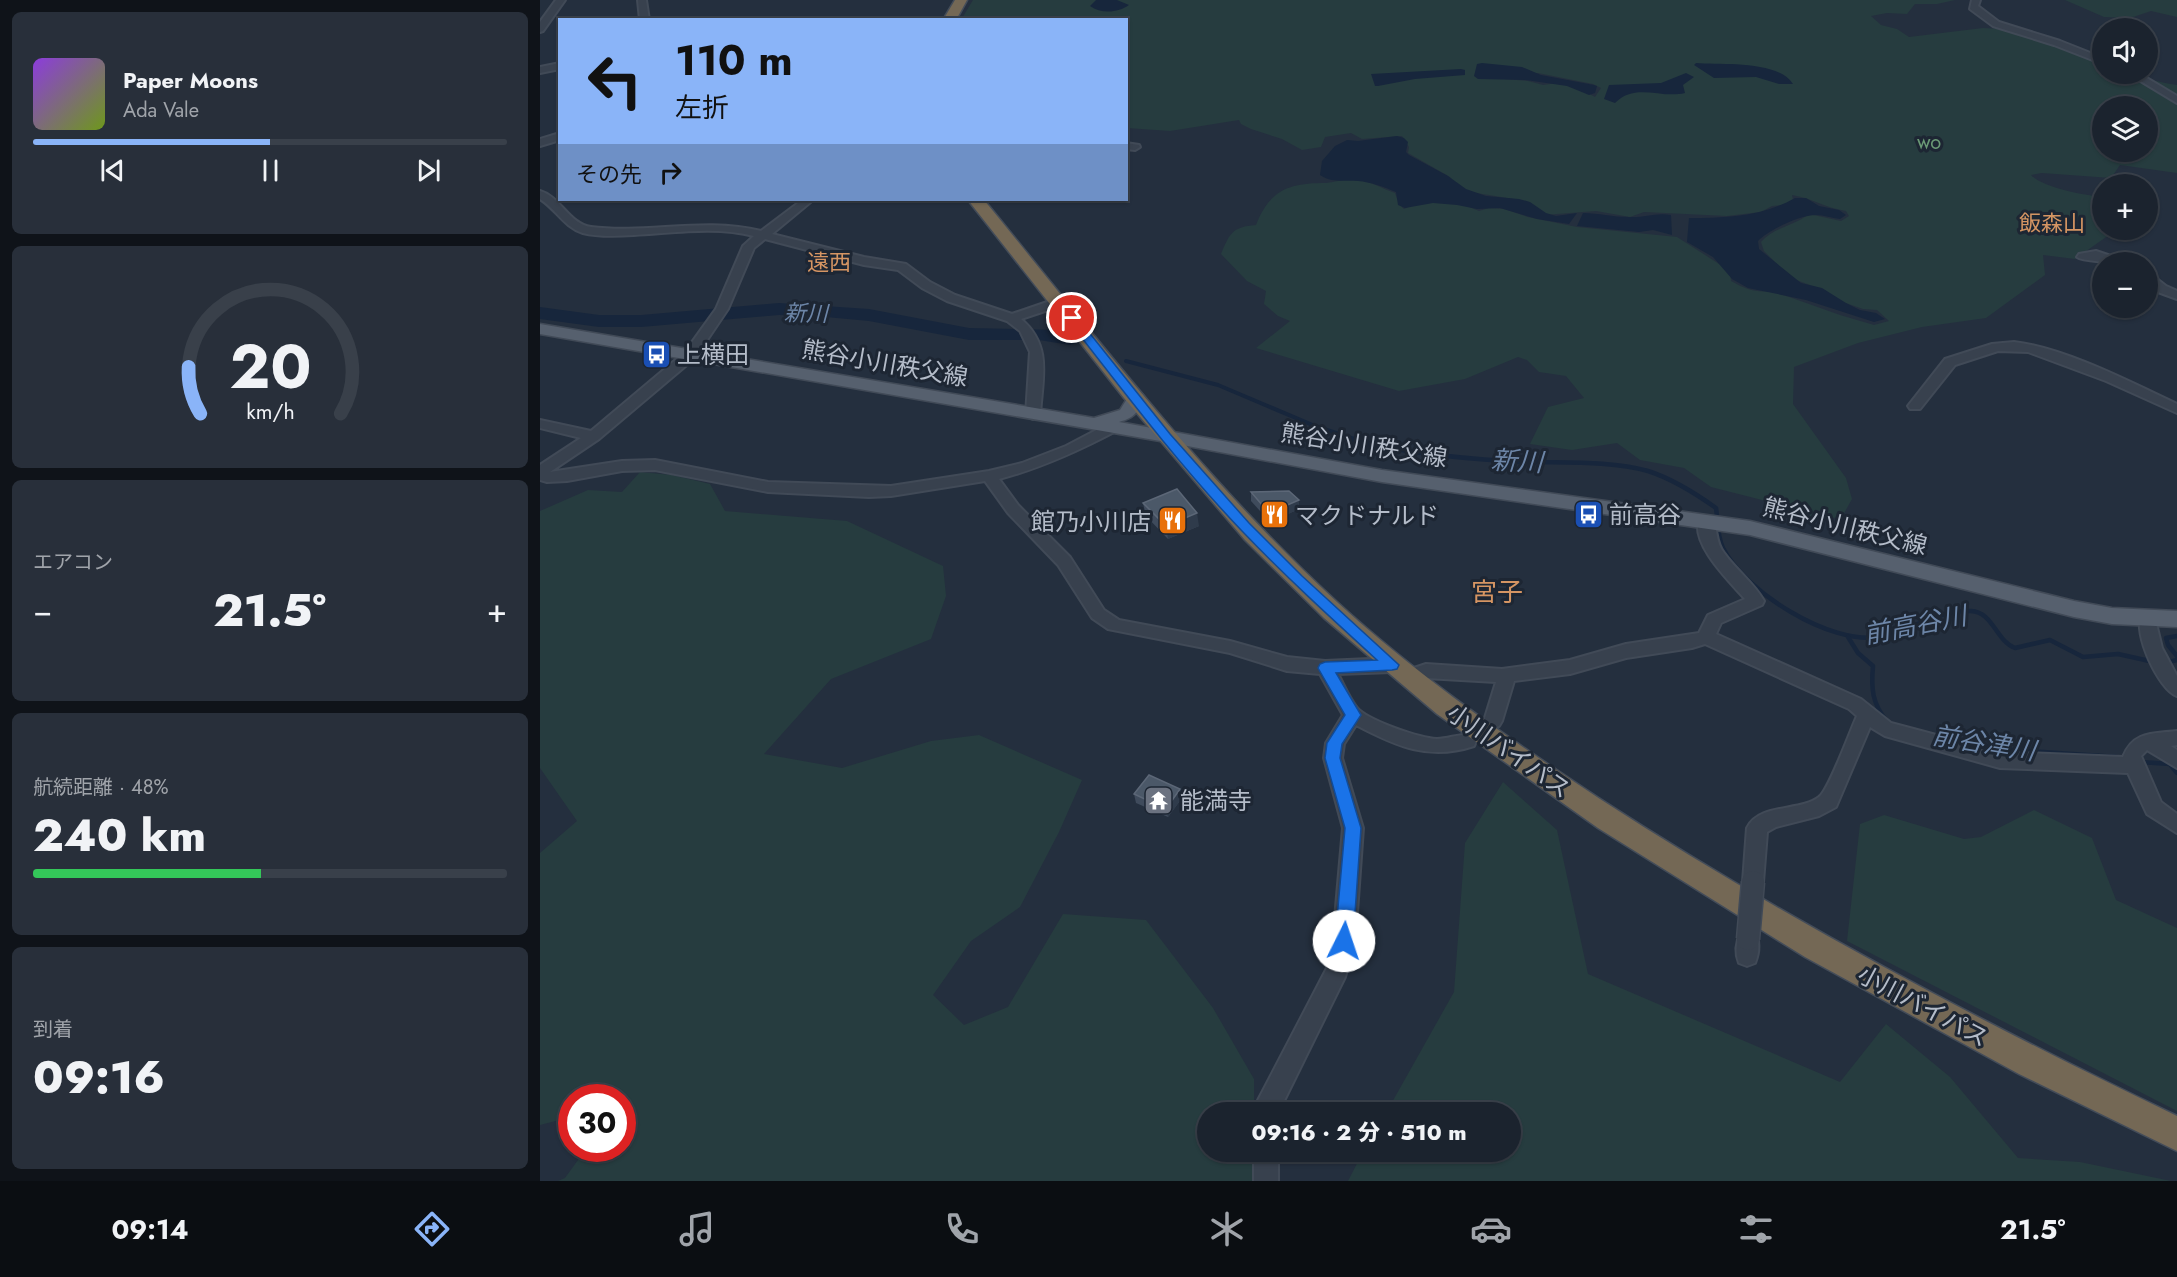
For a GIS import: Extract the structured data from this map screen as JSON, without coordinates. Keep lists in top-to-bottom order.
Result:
{
  "streets": {
    "highway": ["小川バイパス"],
    "main road": ["熊谷小川秩父線"]
  },
  "crossings": [
    ["熊谷小川秩父線", "小川バイパス"]
  ],
  "districts": ["飯森山", "遠西", "宮子"],
  "water": ["新川", "前高谷川", "前谷津川"],
  "parks": ["wo"],
  "places": {
    "bus stop": ["上横田", "前高谷"],
    "restaurant": ["マクドナルド", "館乃小川店"],
    "temple": ["能満寺"]
  },
  "page": {
    "map_buttons": ["+", "−"],
    "turn": ["110 m", "左折"],
    "song": ["Paper Moons", "Ada Vale"],
    "then": "その先",
    "tile": [
      "エアコン",
      ["航続距離 · 48%", "240 km"],
      ["到着", "09:16"]
    ],
    "heat": ["−", "21.5°", "+"],
    "limit": "30",
    "trip": "09:16 · 2 分 · 510 m",
    "tabs": ["09:14", "21.5°"],
    "gauge": ["20", "km/h"]
  }
}
